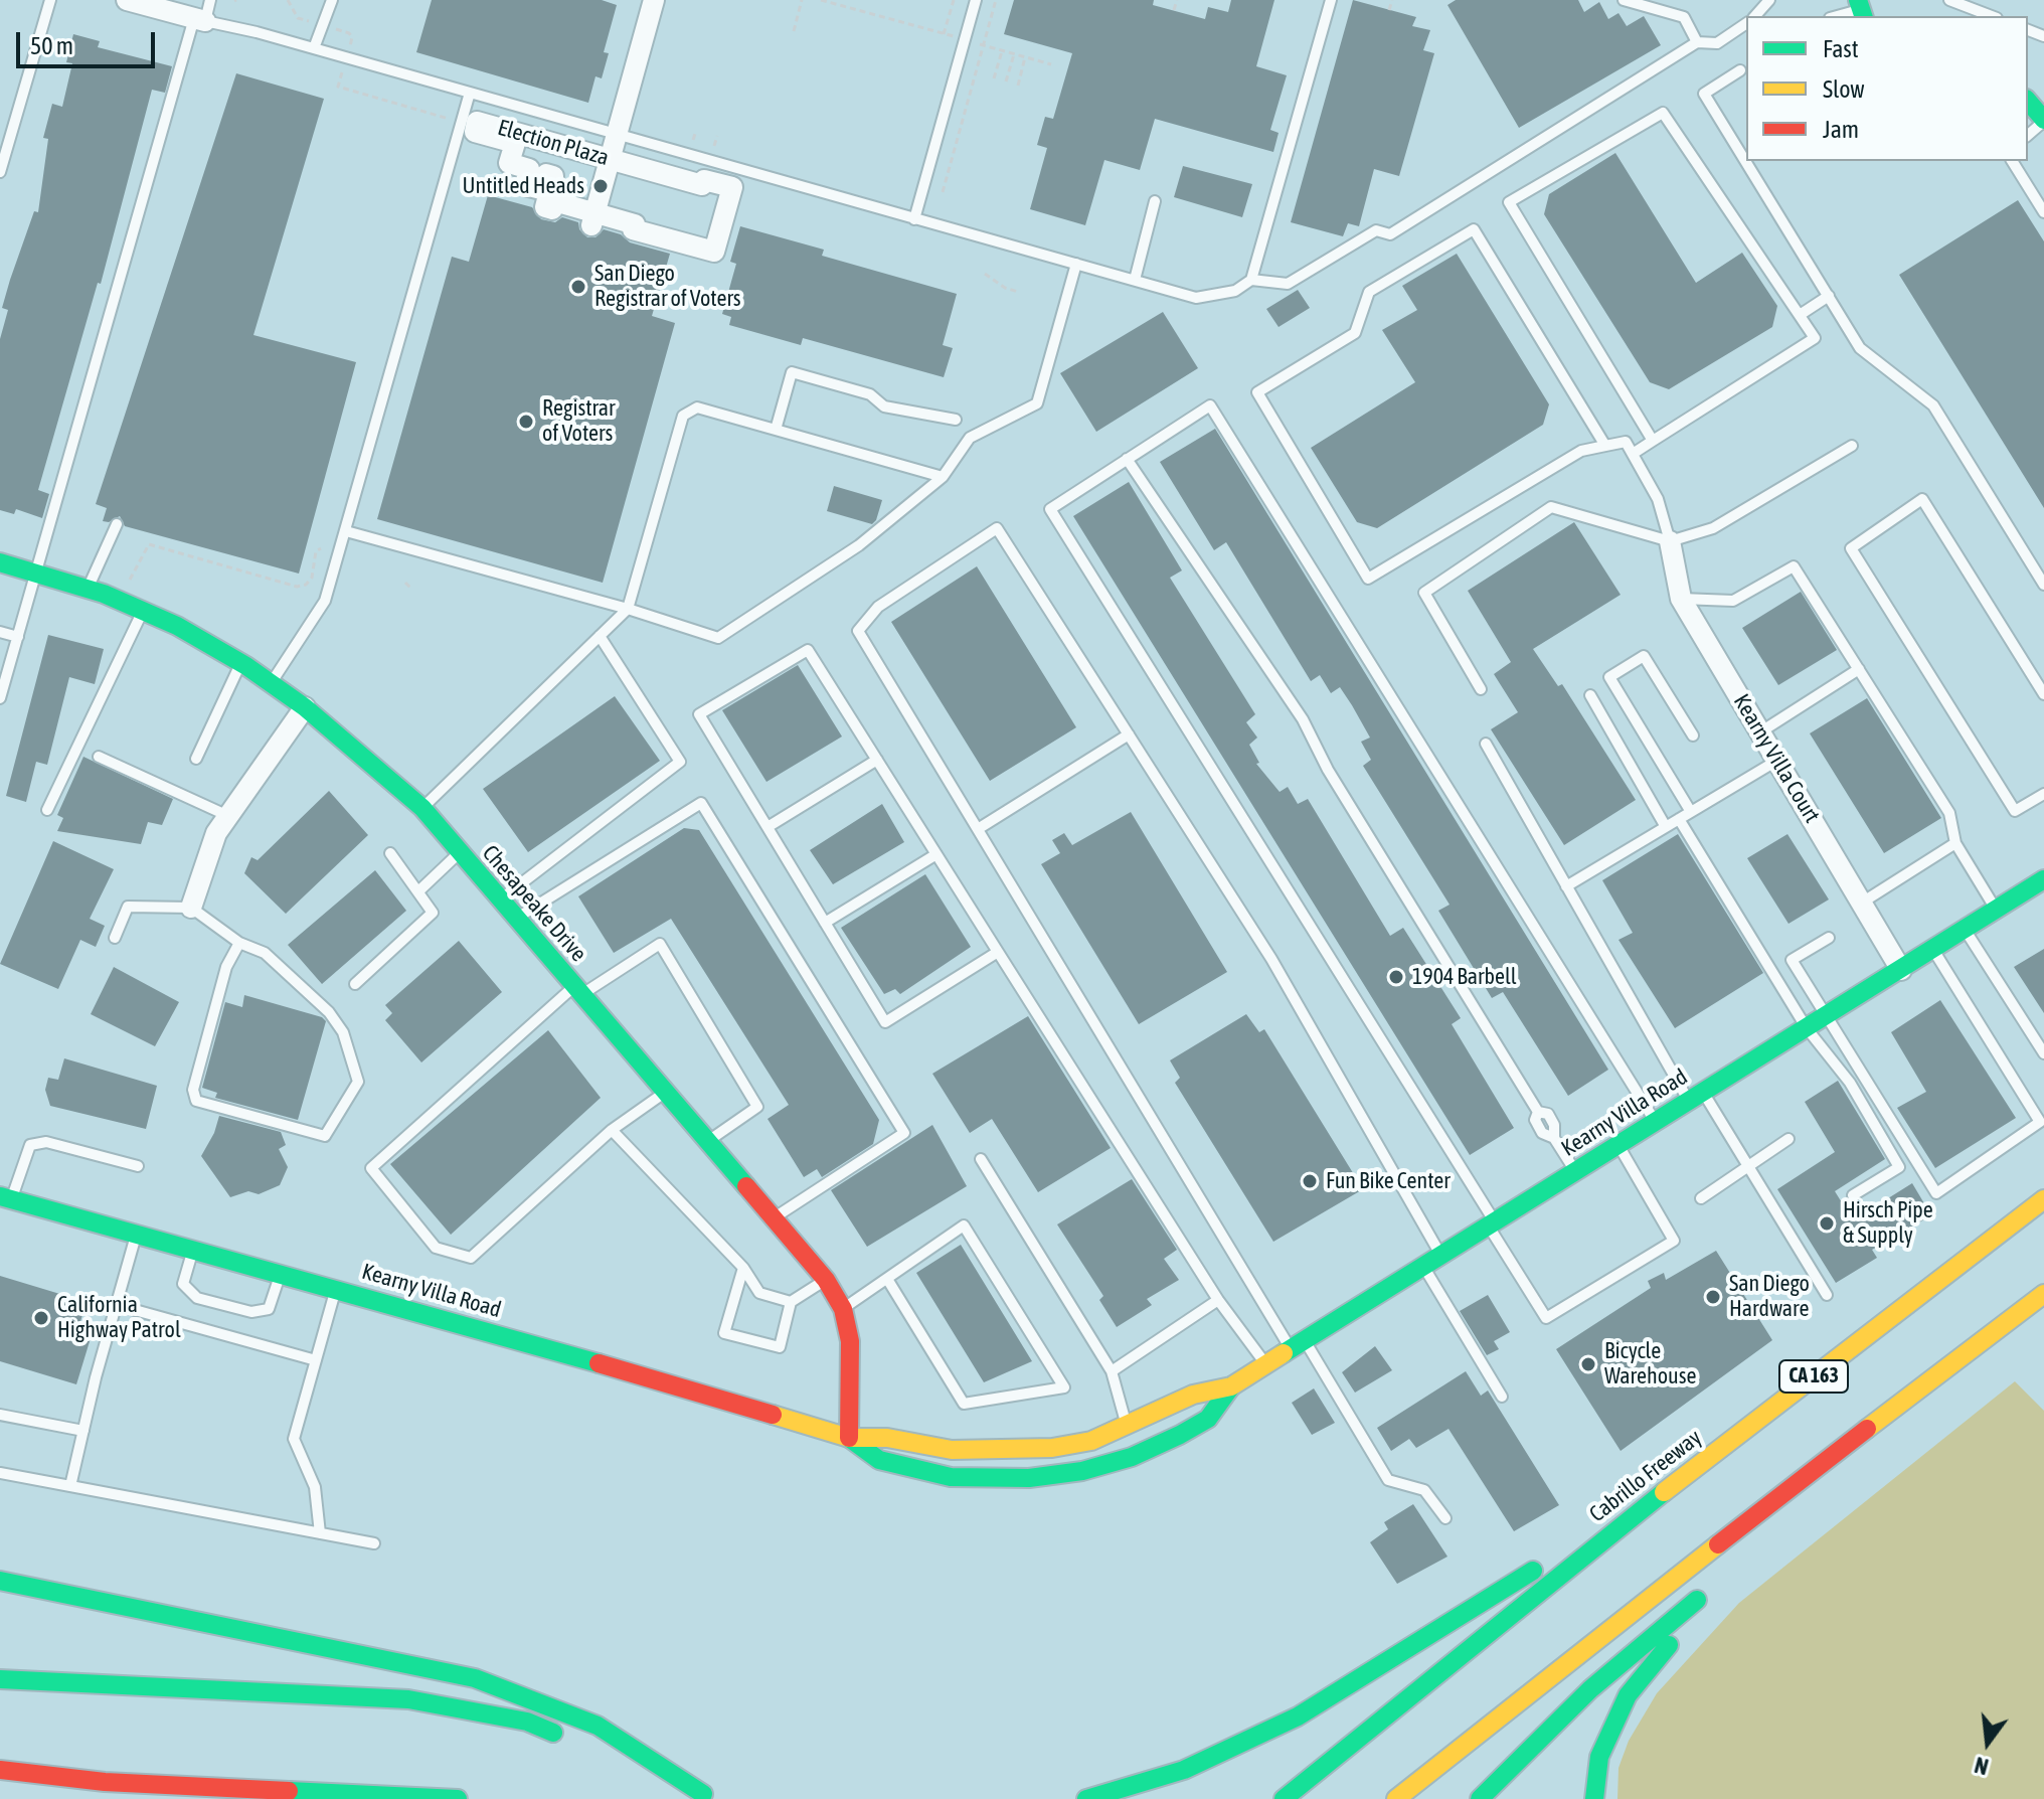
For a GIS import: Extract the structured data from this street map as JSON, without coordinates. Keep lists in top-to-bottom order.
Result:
{
  "streets": {
    "main road": [
      "Chesapeake Drive",
      "Kearny Villa Road",
      "CA 163",
      "Cabrillo Freeway"
    ],
    "street": ["Election Plaza", "Kearny Villa Court"]
  },
  "crossings": [
    ["Kearny Villa Court", "Kearny Villa Road"],
    ["Chesapeake Drive", "Kearny Villa Road"]
  ],
  "places": [
    "Untitled Heads",
    "San Diego Registrar of Voters",
    "Registrar of Voters",
    "1904 Barbell",
    "Fun Bike Center",
    "Hirsch Pipe & Supply",
    "San Diego Hardware",
    "California Highway Patrol",
    "Bicycle Warehouse"
  ],
  "legend": ["Fast", "Slow", "Jam"],
  "scale_bar": "50 m",
  "north": "bottom"
}
